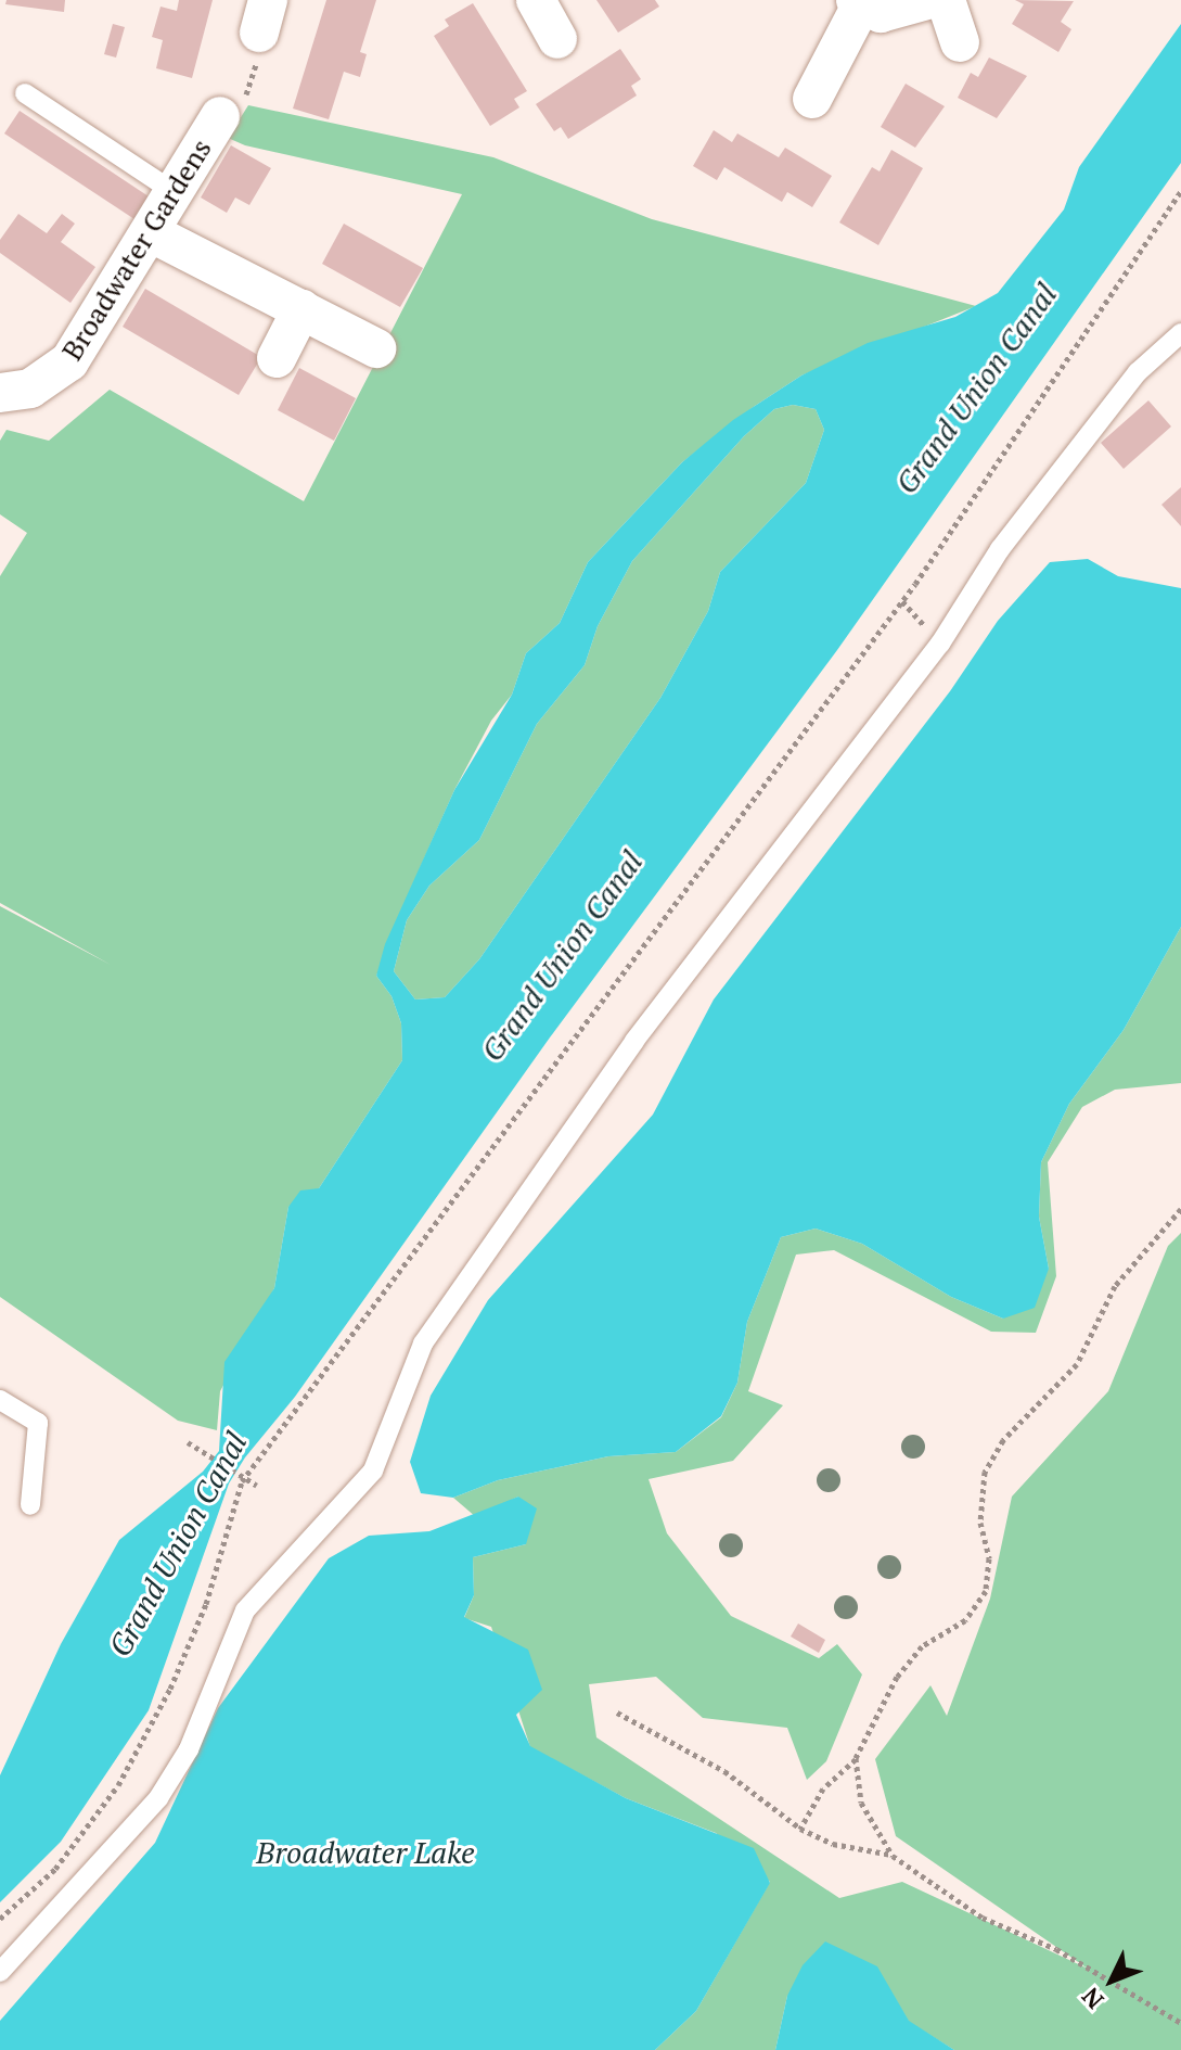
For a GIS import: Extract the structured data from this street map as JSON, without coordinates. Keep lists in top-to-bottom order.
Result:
{
  "streets": {
    "street": ["Broadwater Gardens"]
  },
  "water": ["Grand Union Canal", "Broadwater Lake"],
  "north": "bottom left"
}
